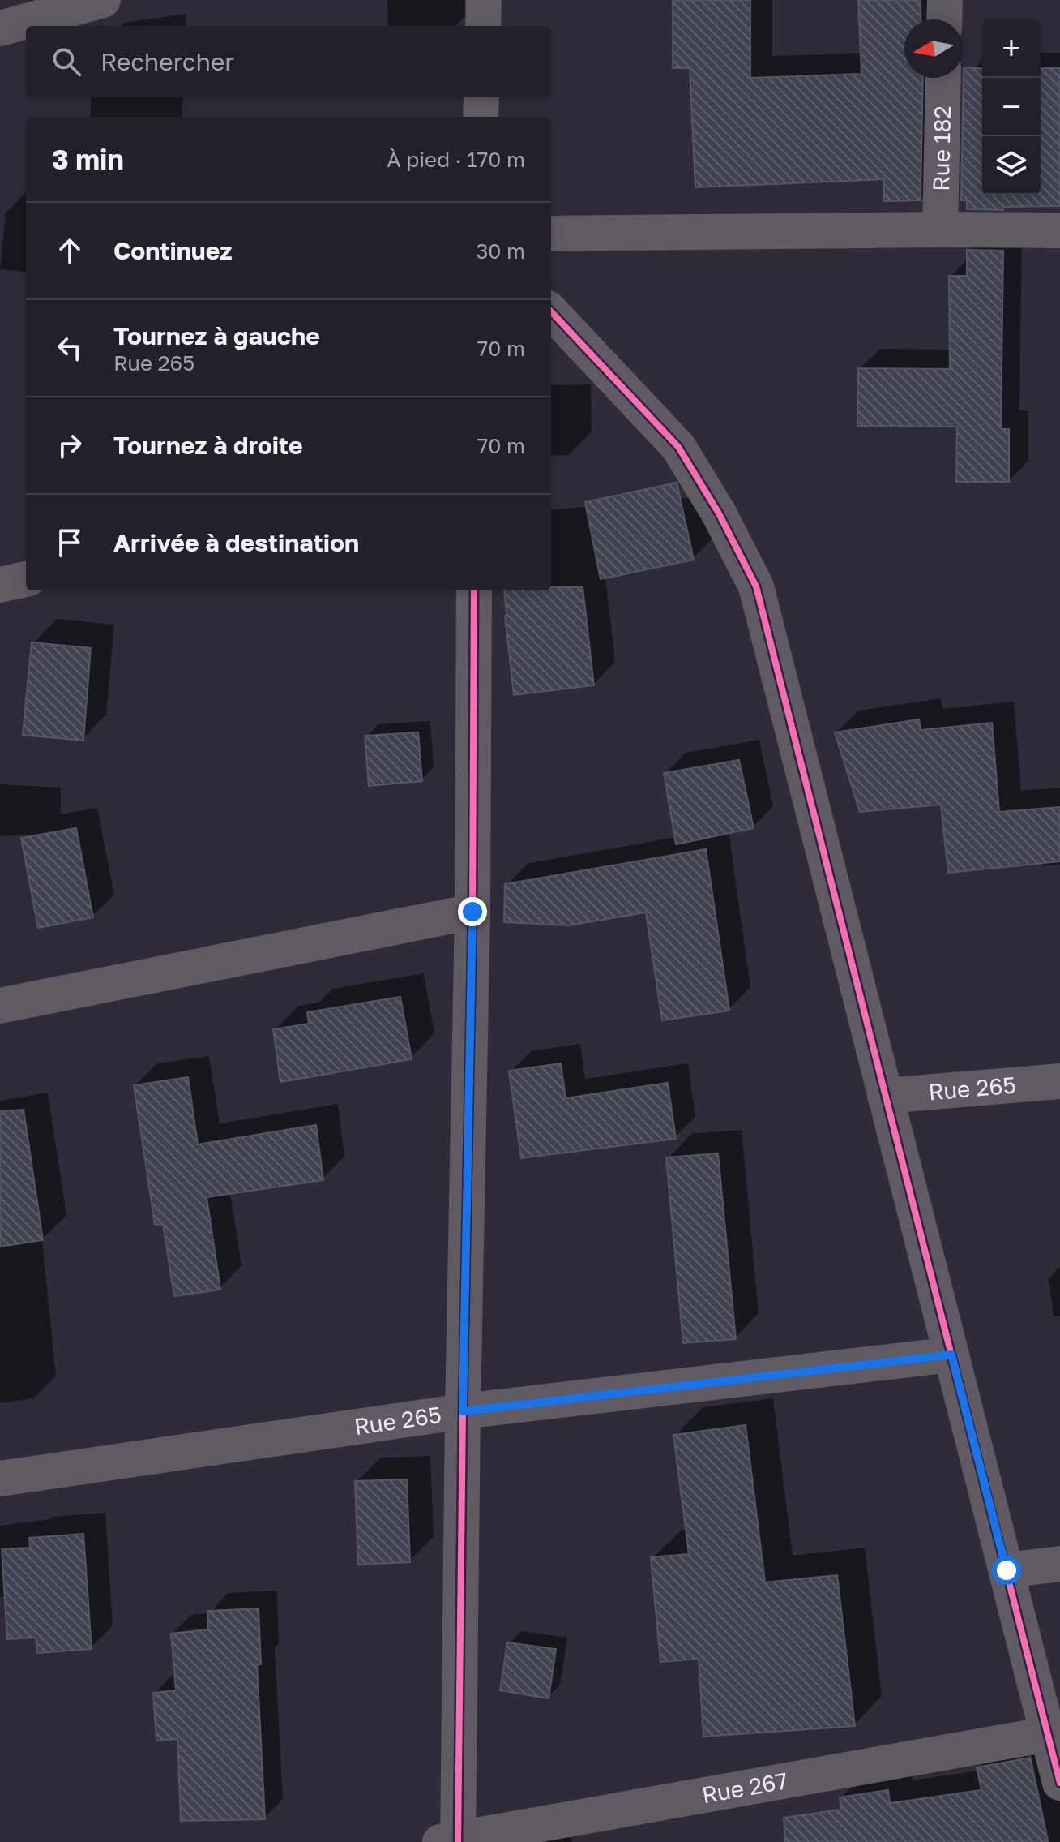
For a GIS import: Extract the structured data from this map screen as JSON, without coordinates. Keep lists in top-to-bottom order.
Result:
{
  "streets": {
    "street": ["Rue 182", "Rue 265", "Rue 267"]
  },
  "north": "left",
  "page": {
    "map_buttons": ["+", "−"],
    "search": "Rechercher",
    "heading": ["3 min", "À pied · 170 m"],
    "list": [
      ["Continuez", "30 m"],
      ["Tournez à gauche", "Rue 265", "70 m"],
      ["Tournez à droite", "70 m"],
      "Arrivée à destination"
    ]
  }
}
